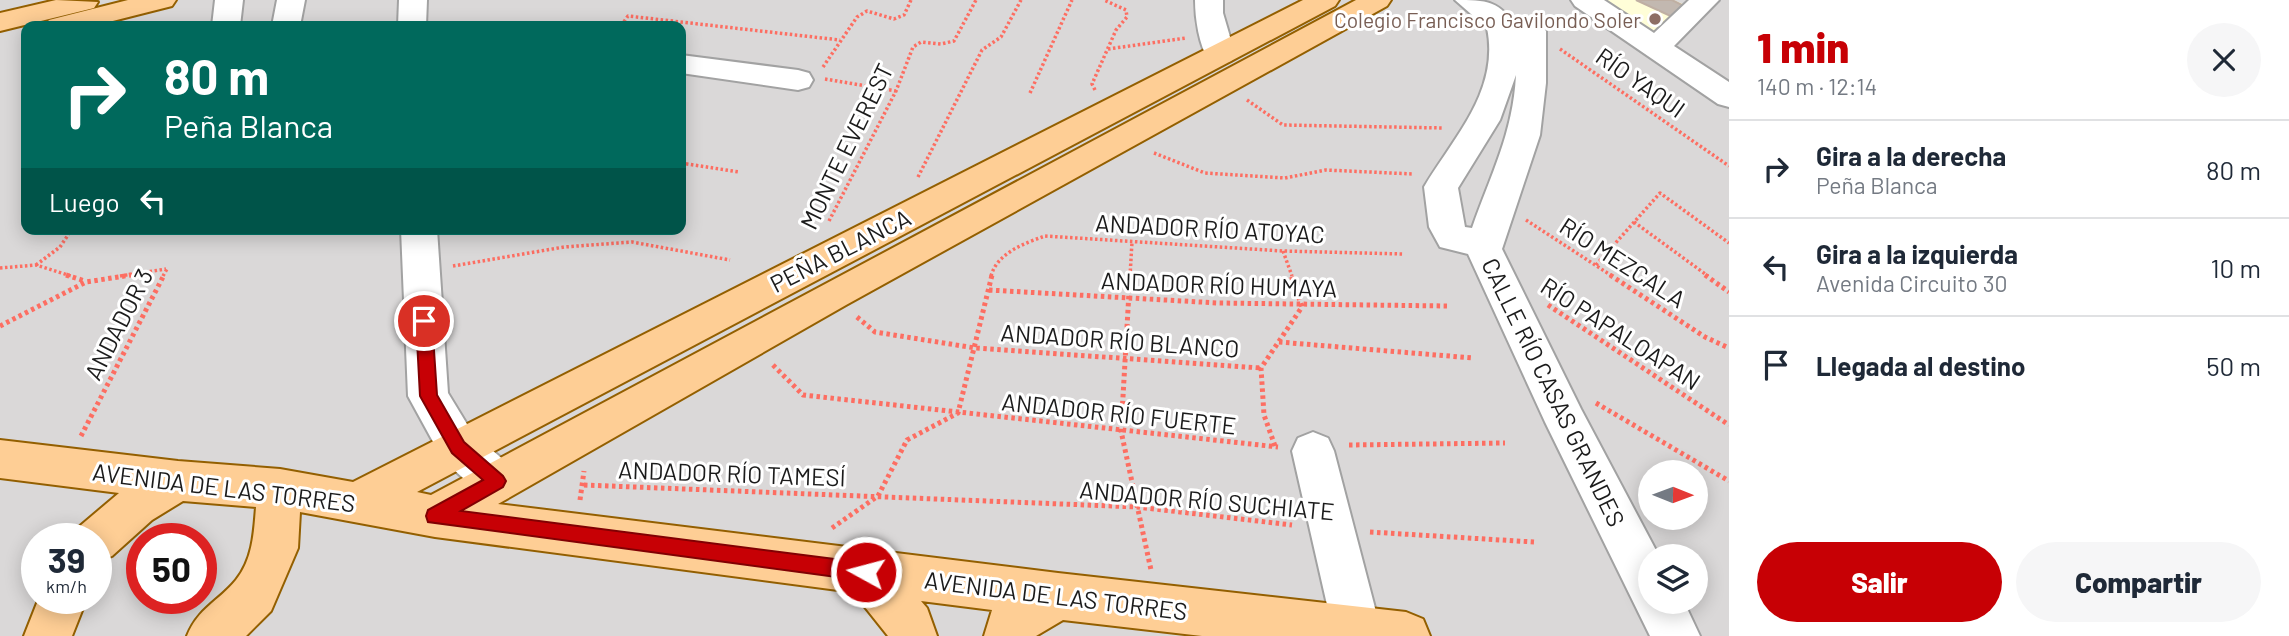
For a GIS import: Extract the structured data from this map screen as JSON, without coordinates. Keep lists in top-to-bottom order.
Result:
{
  "streets": {
    "main road": ["PEÑA BLANCA", "AVENIDA DE LAS TORRES"],
    "street": ["CALLE RÍO CASAS GRANDES"],
    "path": [
      "RÍO YAQUI",
      "MONTE EVEREST",
      "ANDADOR RÍO ATOYAC",
      "RÍO MEZCALA",
      "ANDADOR RÍO HUMAYA",
      "ANDADOR 3",
      "RÍO PAPALOAPAN",
      "ANDADOR RÍO BLANCO",
      "ANDADOR RÍO FUERTE",
      "ANDADOR RÍO TAMESÍ",
      "ANDADOR RÍO SUCHIATE"
    ]
  },
  "crossings": [
    ["RÍO YAQUI", "CALLE RÍO CASAS GRANDES"],
    ["MONTE EVEREST", "PEÑA BLANCA"],
    ["ANDADOR RÍO ATOYAC", "ANDADOR RÍO BLANCO"],
    ["PEÑA BLANCA", "ANDADOR RÍO BLANCO"],
    ["PEÑA BLANCA", "ANDADOR RÍO FUERTE"],
    ["PEÑA BLANCA", "AVENIDA DE LAS TORRES"],
    ["RÍO MEZCALA", "CALLE RÍO CASAS GRANDES"],
    ["ANDADOR RÍO HUMAYA", "ANDADOR RÍO BLANCO"],
    ["ANDADOR 3", "AVENIDA DE LAS TORRES"],
    ["RÍO PAPALOAPAN", "CALLE RÍO CASAS GRANDES"],
    ["ANDADOR RÍO BLANCO", "ANDADOR RÍO FUERTE"],
    ["ANDADOR RÍO TAMESÍ", "ANDADOR RÍO SUCHIATE"]
  ],
  "places": ["Colegio Francisco Gavilondo Soler"],
  "north": "right",
  "page": {
    "heading": ["1 min", "140 m · 12:14"],
    "turn": ["80 m", "Peña Blanca"],
    "list": [
      {
        "name": "Gira a la derecha",
        "note": "Peña Blanca",
        "value": "80 m"
      },
      {
        "name": "Gira a la izquierda",
        "note": "Avenida Circuito 30",
        "value": "10 m"
      },
      {
        "name": "Llegada al destino",
        "value": "50 m"
      }
    ],
    "then": "Luego",
    "speed": "39 km/h",
    "limit": "50",
    "buttons": ["Salir", "Compartir"]
  }
}
